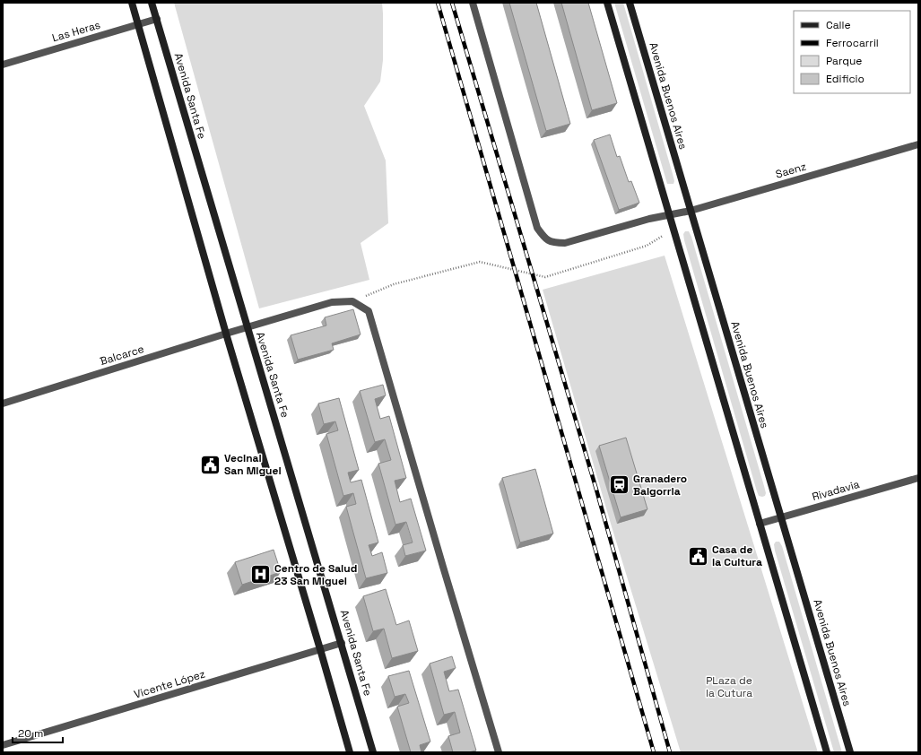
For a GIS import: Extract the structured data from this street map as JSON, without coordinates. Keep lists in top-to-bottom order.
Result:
{
  "streets": {
    "main road": ["Avenida Santa Fe", "Avenida Buenos Aires"],
    "street": [
      "Las Heras",
      "Saenz",
      "Balcarce",
      "Rivadavia",
      "Vicente López"
    ]
  },
  "crossings": [
    ["Las Heras", "Avenida Santa Fe"],
    ["Avenida Santa Fe", "Balcarce"],
    ["Avenida Santa Fe", "Vicente López"],
    ["Avenida Buenos Aires", "Saenz"],
    ["Avenida Buenos Aires", "Rivadavia"]
  ],
  "parks": ["PLaza de la Cutura"],
  "places": {
    "public building": ["Vecinal San Miguel", "Casa de la Cultura"],
    "station": ["Granadero Baigorria"],
    "hospital": ["Centro de Salud 23 San Miguel"]
  },
  "legend": [
    "Calle",
    "Ferrocarril",
    "Parque",
    "Edificio"
  ],
  "scale_bar": "20 m"
}
